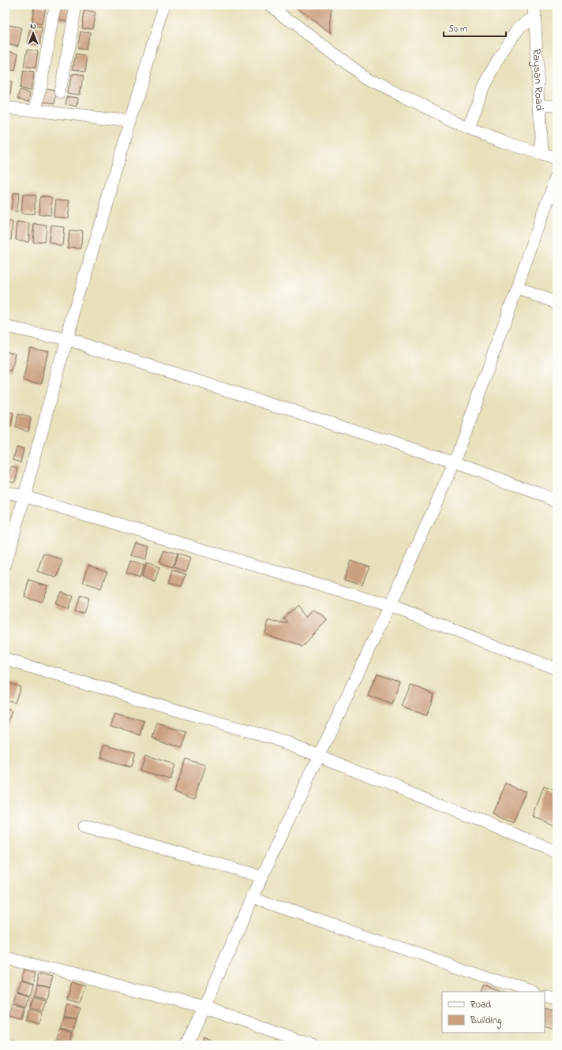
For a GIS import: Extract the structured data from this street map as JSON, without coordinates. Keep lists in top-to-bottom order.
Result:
{
  "streets": {
    "street": ["Raysan Road"]
  },
  "legend": ["Road", "Building"],
  "scale_bar": "50 m",
  "north": "top"
}
